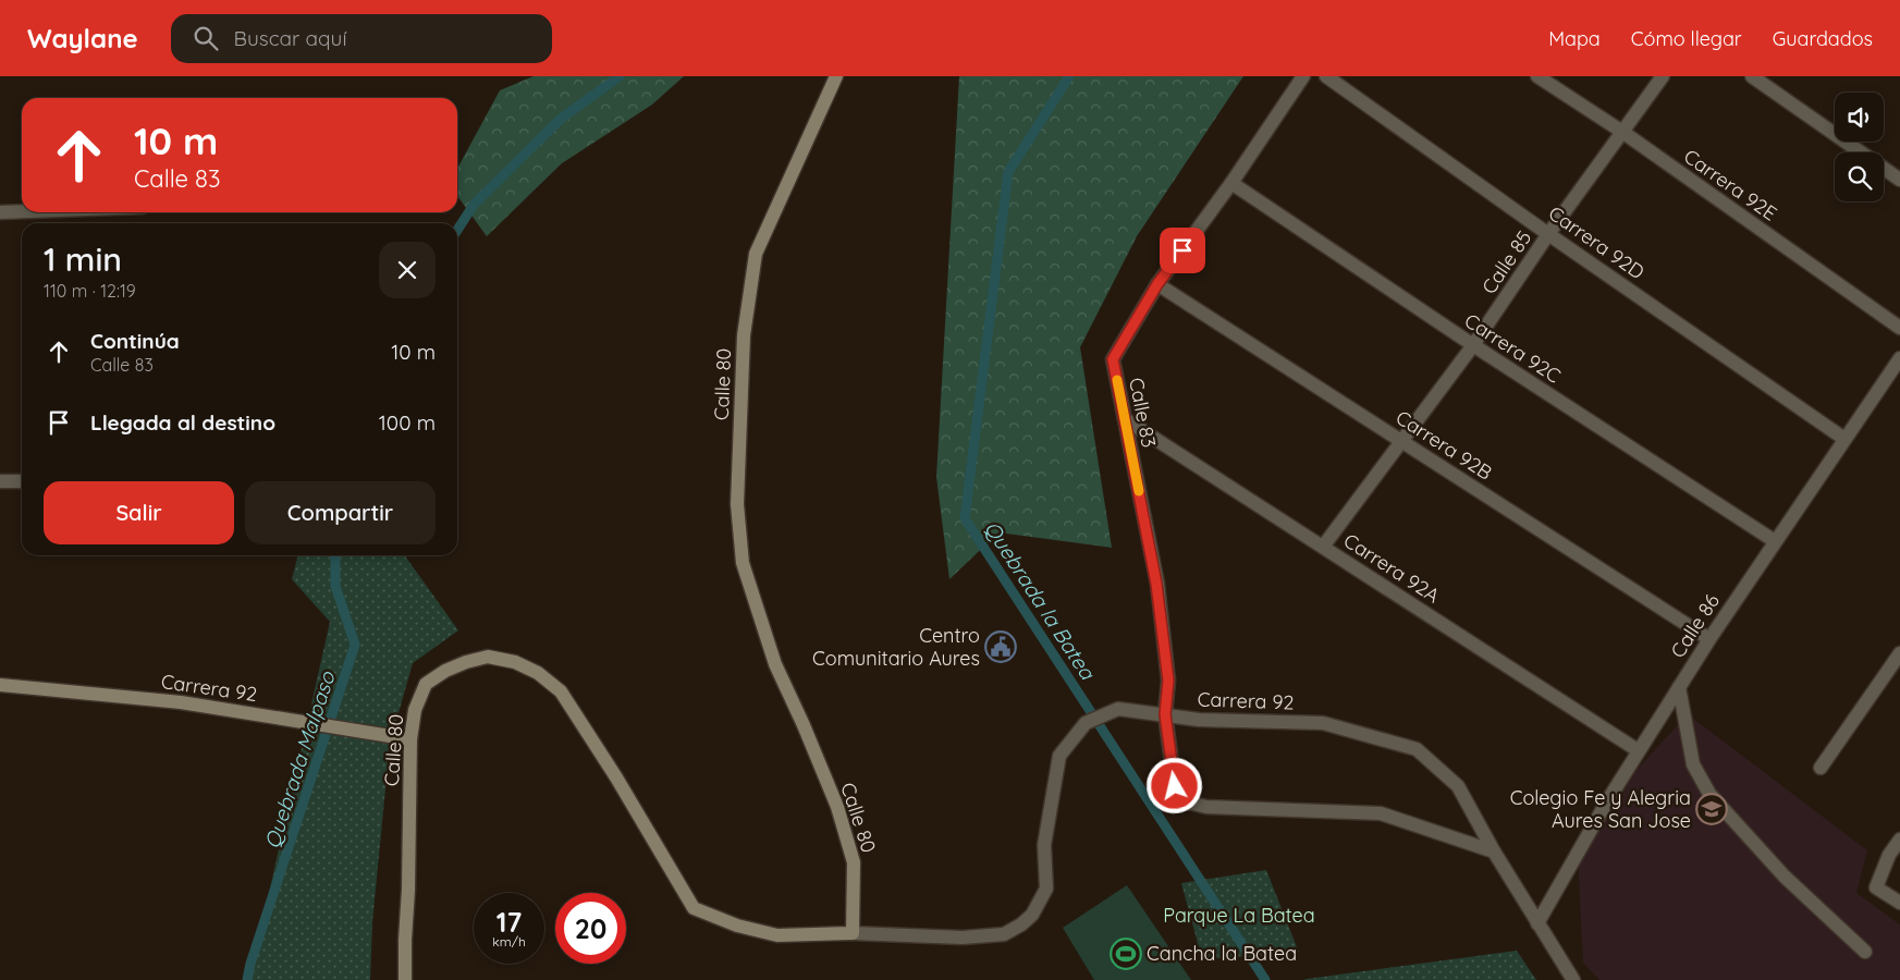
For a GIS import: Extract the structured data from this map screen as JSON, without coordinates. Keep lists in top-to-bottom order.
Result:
{
  "streets": {
    "street": [
      "Carrera 92E",
      "Carrera 92D",
      "Calle 85",
      "Carrera 92C",
      "Calle 80",
      "Calle 83",
      "Carrera 92B",
      "Carrera 92A",
      "Calle 86",
      "Carrera 92"
    ]
  },
  "crossings": [
    ["Carrera 92E", "Calle 85"],
    ["Carrera 92D", "Calle 85"],
    ["Carrera 92D", "Calle 86"],
    ["Calle 85", "Carrera 92C"],
    ["Calle 85", "Carrera 92B"],
    ["Calle 85", "Carrera 92A"],
    ["Carrera 92C", "Calle 83"],
    ["Carrera 92C", "Calle 86"],
    ["Calle 80", "Carrera 92"],
    ["Calle 83", "Carrera 92B"],
    ["Calle 83", "Carrera 92A"],
    ["Calle 83", "Carrera 92"],
    ["Carrera 92B", "Calle 86"],
    ["Carrera 92A", "Calle 86"],
    ["Calle 86", "Carrera 92"]
  ],
  "water": ["Quebrada la Batea", "Quebrada Malpaso"],
  "parks": ["Parque La Batea"],
  "places": {
    "public building": ["Centro Comunitario Aures"],
    "school or university": ["Colegio Fe y Alegria Aures San Jose"],
    "sports": ["Cancha la Batea"]
  },
  "page": {
    "header": "Waylane",
    "search": "Buscar aquí",
    "nav": ["Mapa", "Cómo llegar", "Guardados"],
    "turn": ["10 m", "Calle 83"],
    "heading": ["1 min", "110 m · 12:19"],
    "list": [
      {
        "name": "Continúa",
        "note": "Calle 83",
        "value": "10 m"
      },
      {
        "name": "Llegada al destino",
        "value": "100 m"
      }
    ],
    "buttons": ["Salir", "Compartir"],
    "speed": "17 km/h",
    "limit": "20"
  }
}
